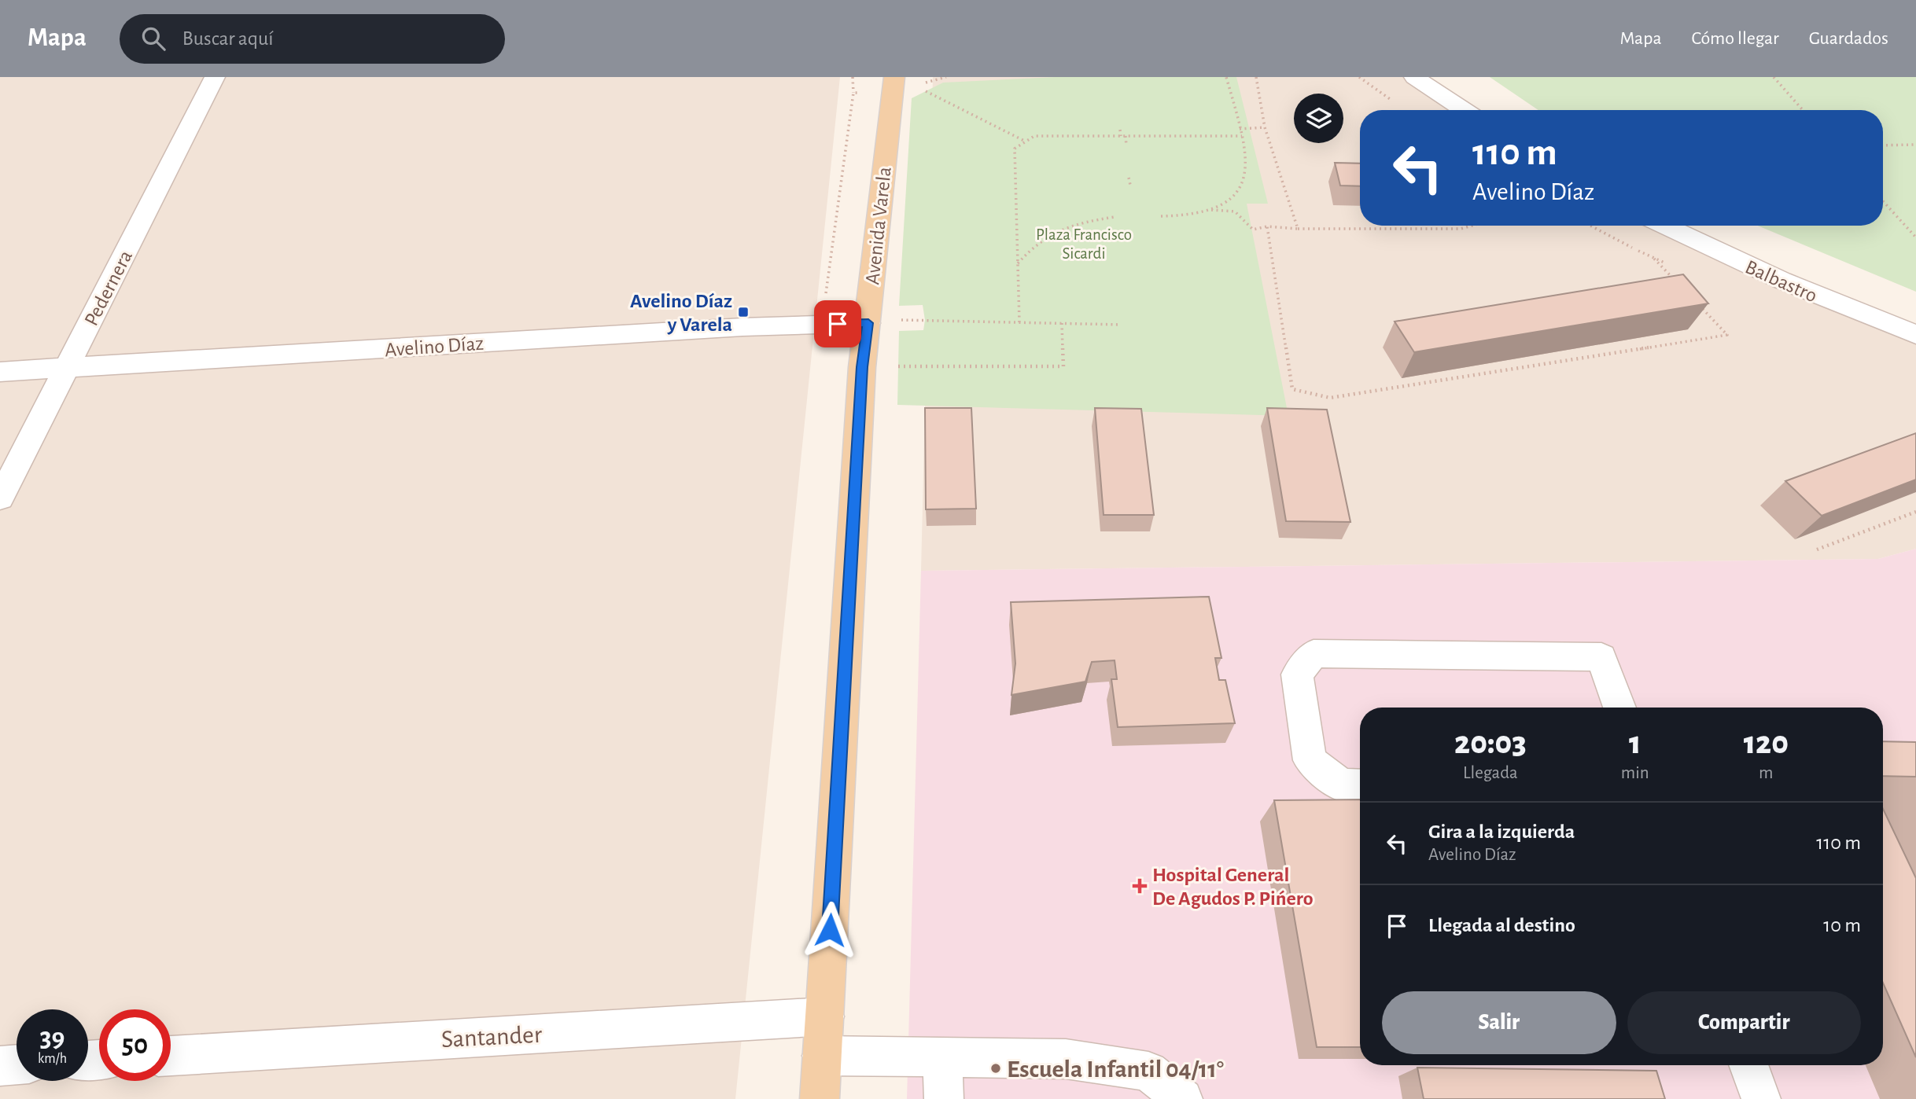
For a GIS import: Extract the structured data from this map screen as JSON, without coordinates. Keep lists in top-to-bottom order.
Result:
{
  "streets": {
    "main road": ["Avenida Varela"],
    "street": [
      "Balbastro",
      "Pedernera",
      "Avelino Díaz",
      "Santander"
    ]
  },
  "crossings": [
    ["Avenida Varela", "Avelino Díaz"],
    ["Avenida Varela", "Santander"],
    ["Pedernera", "Avelino Díaz"]
  ],
  "parks": ["Plaza Francisco Sicardi"],
  "places": {
    "transit": ["Avelino Díaz y Varela"],
    "health": ["Hospital General De Agudos P. Pińero"],
    "other": ["Escuela Infantil 04/11°"]
  },
  "page": {
    "header": "Mapa",
    "search": "Buscar aquí",
    "nav": ["Mapa", "Cómo llegar", "Guardados"],
    "turn": ["110 m", "Avelino Díaz"],
    "eta": [
      "20:03",
      "Llegada",
      "1",
      "min",
      "120",
      "m"
    ],
    "list": [
      {
        "name": "Gira a la izquierda",
        "note": "Avelino Díaz",
        "value": "110 m"
      },
      {
        "name": "Llegada al destino",
        "value": "10 m"
      }
    ],
    "buttons": ["Salir", "Compartir"],
    "speed": "39 km/h",
    "limit": "50"
  }
}
